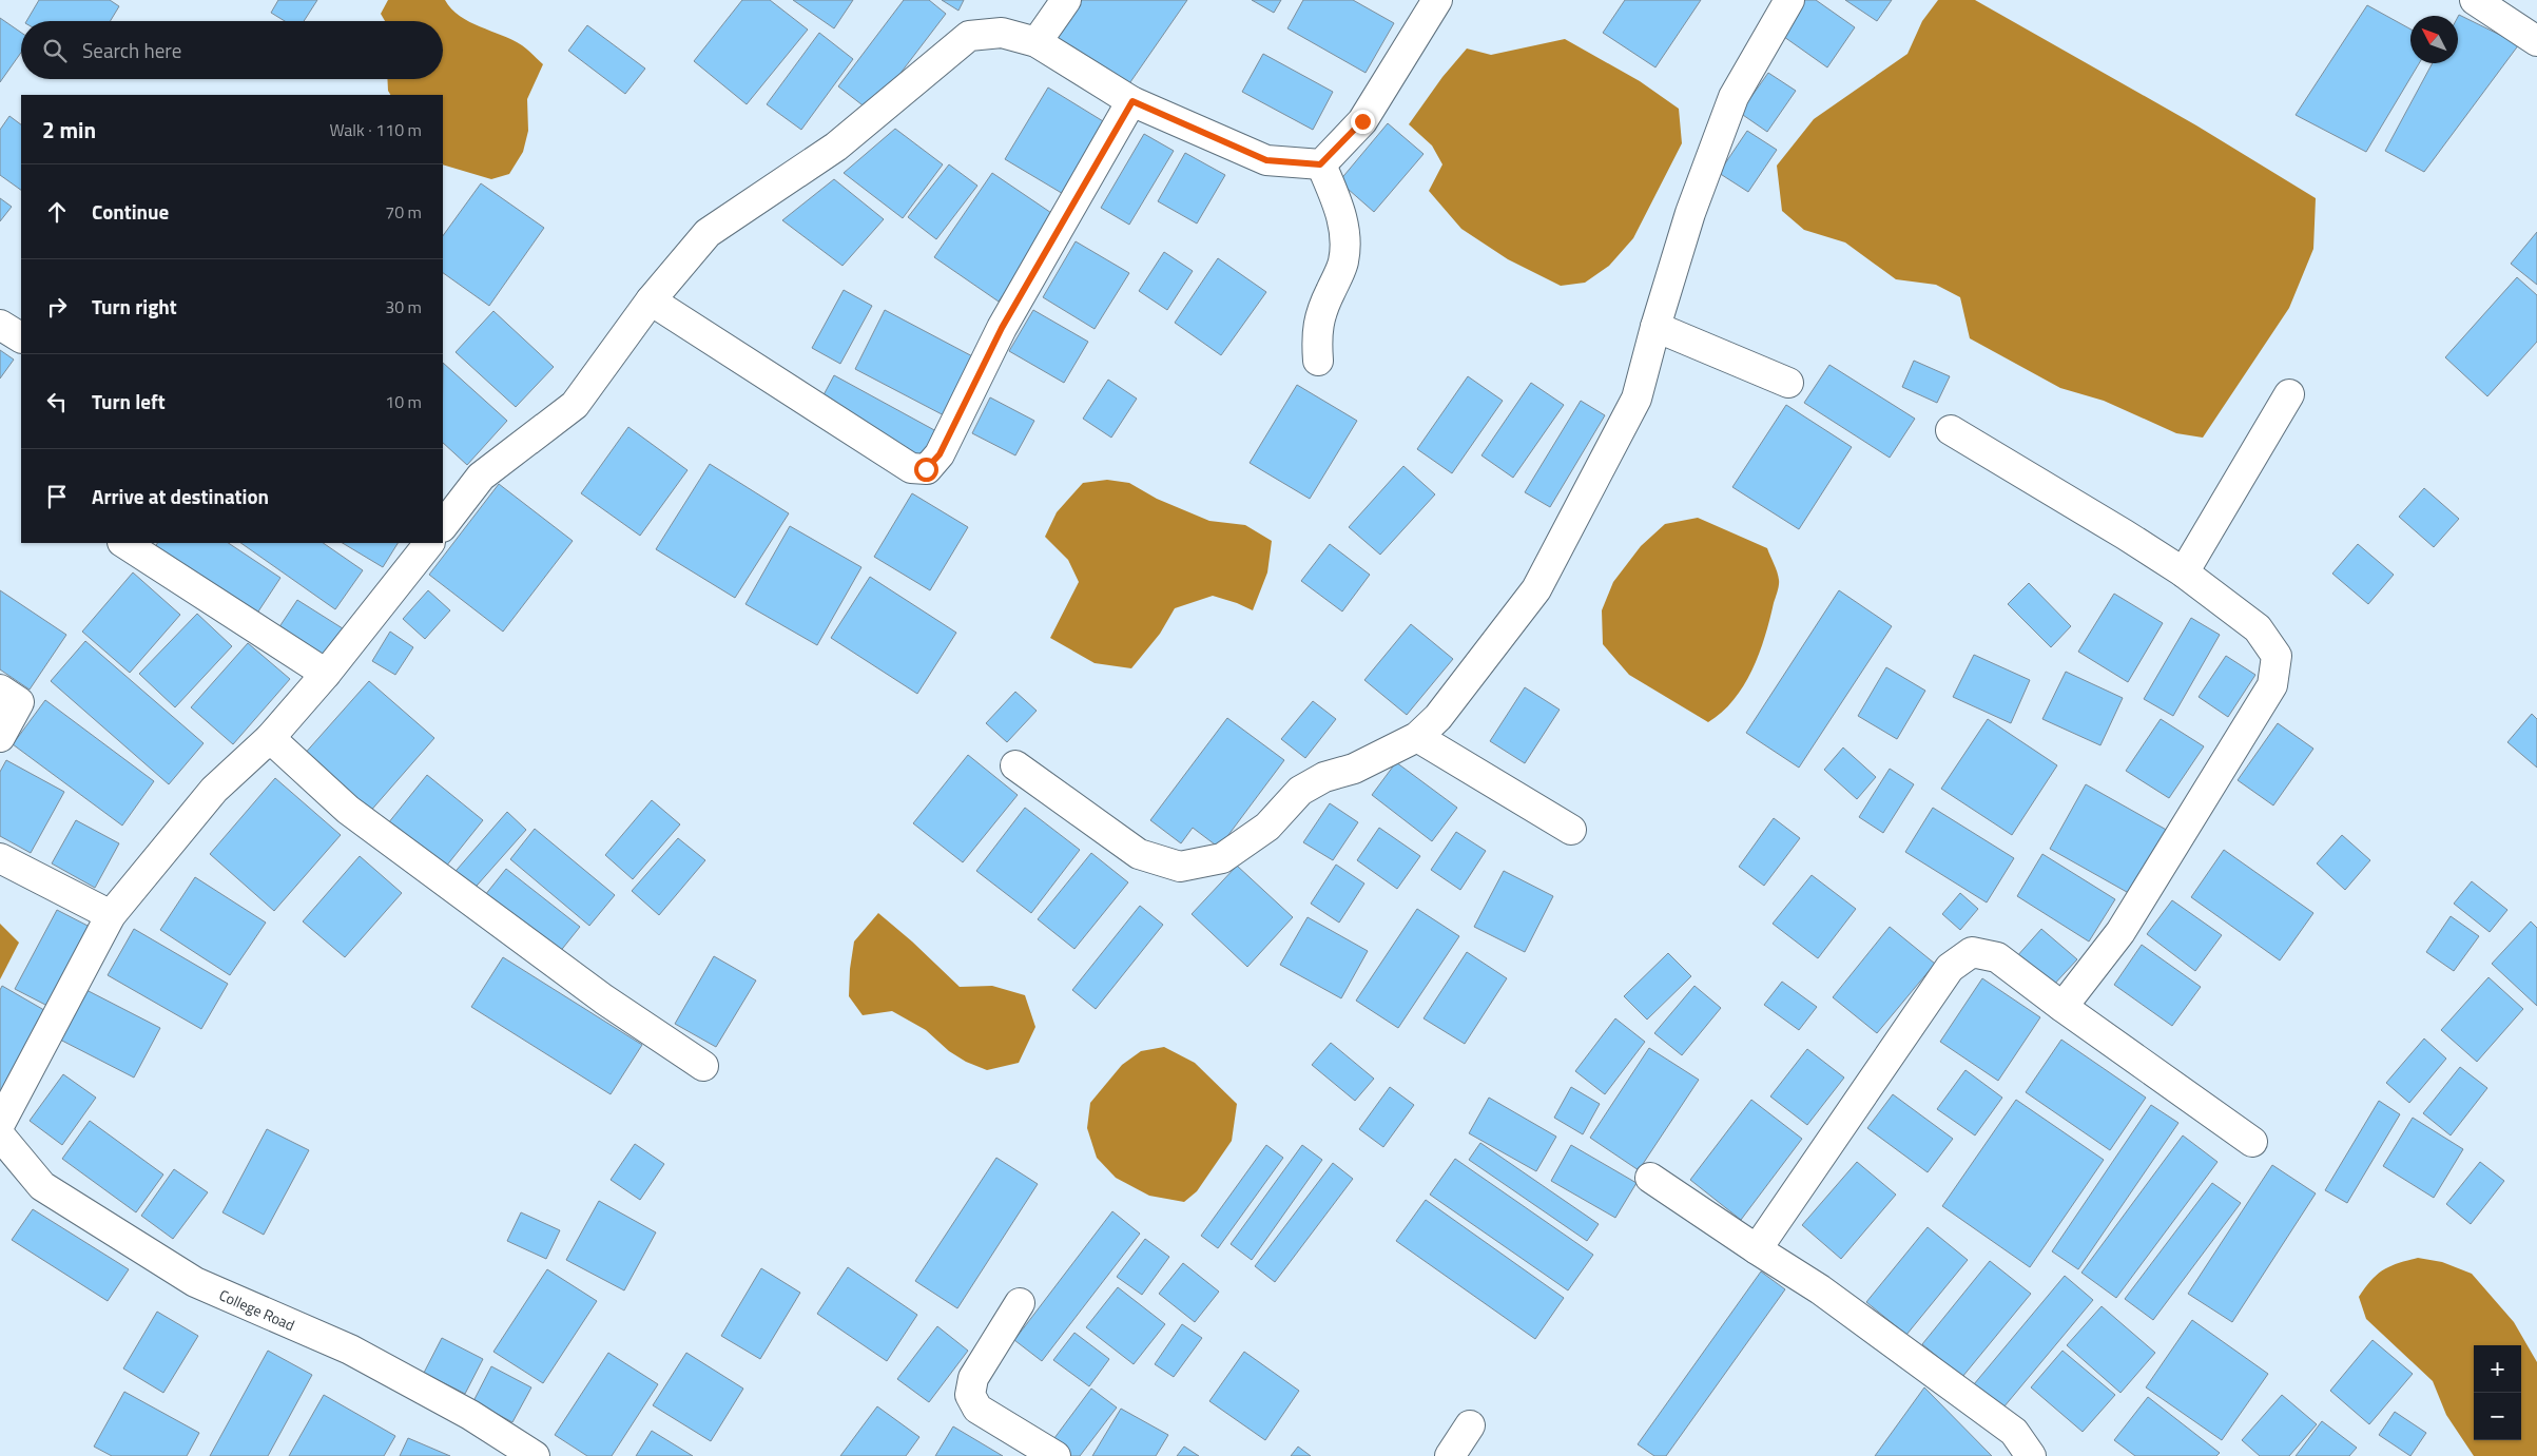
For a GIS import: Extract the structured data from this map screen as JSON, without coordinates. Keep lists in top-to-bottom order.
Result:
{
  "streets": {
    "street": ["College Road"]
  },
  "north": "top left",
  "page": {
    "search": "Search here",
    "heading": ["2 min", "Walk · 110 m"],
    "list": [
      ["Continue", "70 m"],
      ["Turn right", "30 m"],
      ["Turn left", "10 m"],
      "Arrive at destination"
    ],
    "map_buttons": ["+", "−"]
  }
}
